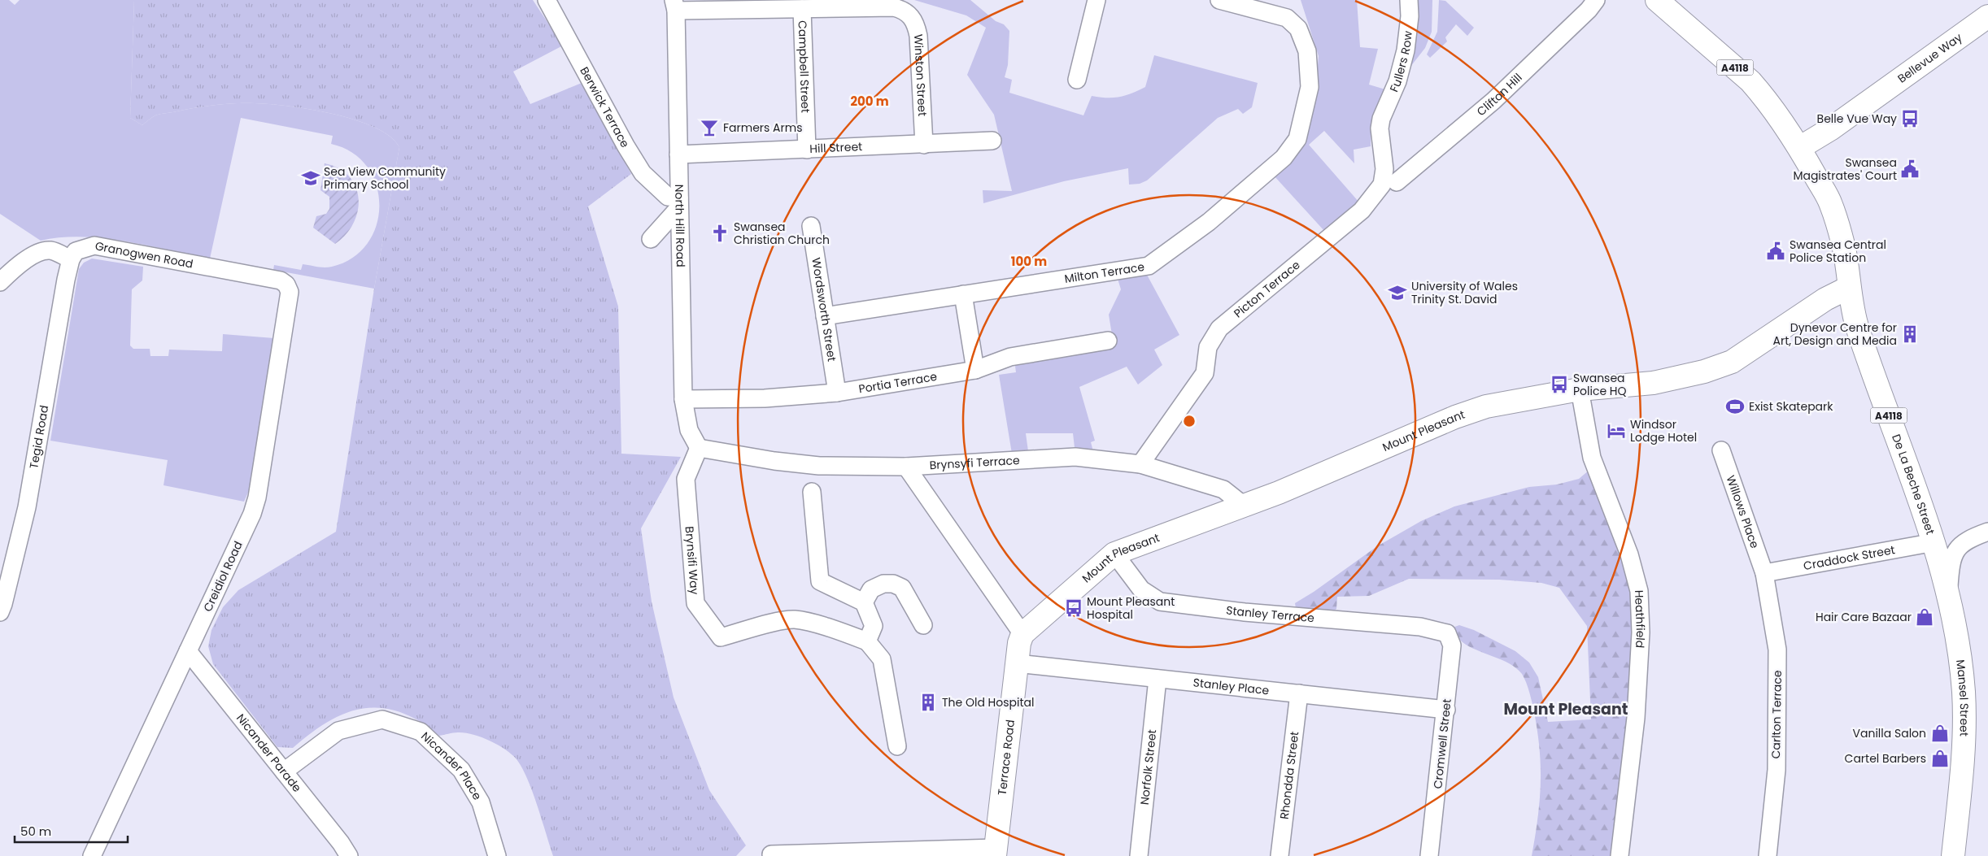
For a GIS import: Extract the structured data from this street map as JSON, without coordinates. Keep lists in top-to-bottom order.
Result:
{
  "streets": {
    "main road": [
      "Bellevue Way",
      "A4118",
      "Mount Pleasant",
      "De La Beche Street",
      "Mansel Street",
      "Terrace Road"
    ],
    "street": [
      "Fullers Row",
      "Campbell Street",
      "Winston Street",
      "Clifton Hill",
      "Berwick Terrace",
      "Hill Street",
      "North Hill Road",
      "Granogwen Road",
      "Milton Terrace",
      "Picton Terrace",
      "Wordsworth Street",
      "Portia Terrace",
      "Tegid Road",
      "Brynsyfi Terrace",
      "Willows Place",
      "Craddock Street",
      "Brynsifi Way",
      "Creidiol Road",
      "Stanley Terrace",
      "Heathfield",
      "Stanley Place",
      "Carlton Terrace",
      "Cromwell Street",
      "Nicander Parade",
      "Nicander Place",
      "Norfolk Street",
      "Rhondda Street"
    ]
  },
  "crossings": [
    ["Bellevue Way", "A4118"],
    ["Fullers Row", "Picton Terrace"],
    ["Campbell Street", "Winston Street"],
    ["Campbell Street", "Hill Street"],
    ["A4118", "Mount Pleasant"],
    ["A4118", "De La Beche Street"],
    ["Winston Street", "Hill Street"],
    ["Berwick Terrace", "North Hill Road"],
    ["Hill Street", "North Hill Road"],
    ["North Hill Road", "Portia Terrace"],
    ["North Hill Road", "Brynsyfi Terrace"],
    ["North Hill Road", "Brynsifi Way"],
    ["Granogwen Road", "Tegid Road"],
    ["Granogwen Road", "Creidiol Road"],
    ["Milton Terrace", "Wordsworth Street"],
    ["Picton Terrace", "Brynsyfi Terrace"],
    ["Wordsworth Street", "Portia Terrace"],
    ["Mount Pleasant", "Brynsyfi Terrace"],
    ["Mount Pleasant", "De La Beche Street"],
    ["Mount Pleasant", "Stanley Terrace"],
    ["Mount Pleasant", "Heathfield"],
    ["Mount Pleasant", "Terrace Road"],
    ["Brynsyfi Terrace", "Brynsifi Way"],
    ["De La Beche Street", "Craddock Street"],
    ["De La Beche Street", "Mansel Street"],
    ["Willows Place", "Craddock Street"],
    ["Willows Place", "Carlton Terrace"],
    ["Craddock Street", "Mansel Street"],
    ["Craddock Street", "Carlton Terrace"],
    ["Creidiol Road", "Nicander Parade"],
    ["Stanley Terrace", "Cromwell Street"],
    ["Stanley Place", "Cromwell Street"],
    ["Stanley Place", "Terrace Road"],
    ["Stanley Place", "Norfolk Street"],
    ["Stanley Place", "Rhondda Street"],
    ["Nicander Parade", "Nicander Place"]
  ],
  "districts": ["Mount Pleasant"],
  "places": {
    "bus stop": ["Belle Vue Way", "Swansea Police HQ", "Mount Pleasant Hospital"],
    "bar": ["Farmers Arms"],
    "public building": ["Swansea Magistrates' Court", "Swansea Central Police Station"],
    "school or university": ["Sea View Community Primary School", "University of Wales Trinity St. David"],
    "church": ["Swansea Christian Church"],
    "building": ["Dynevor Centre for Art, Design and Media", "The Old Hospital"],
    "sports": ["Exist Skatepark"],
    "hotel": ["Windsor Lodge Hotel"],
    "shop": ["Hair Care Bazaar", "Vanilla Salon", "Cartel Barbers"]
  },
  "scale_bar": "50 m",
  "rings": ["200 m", "100 m"]
}
